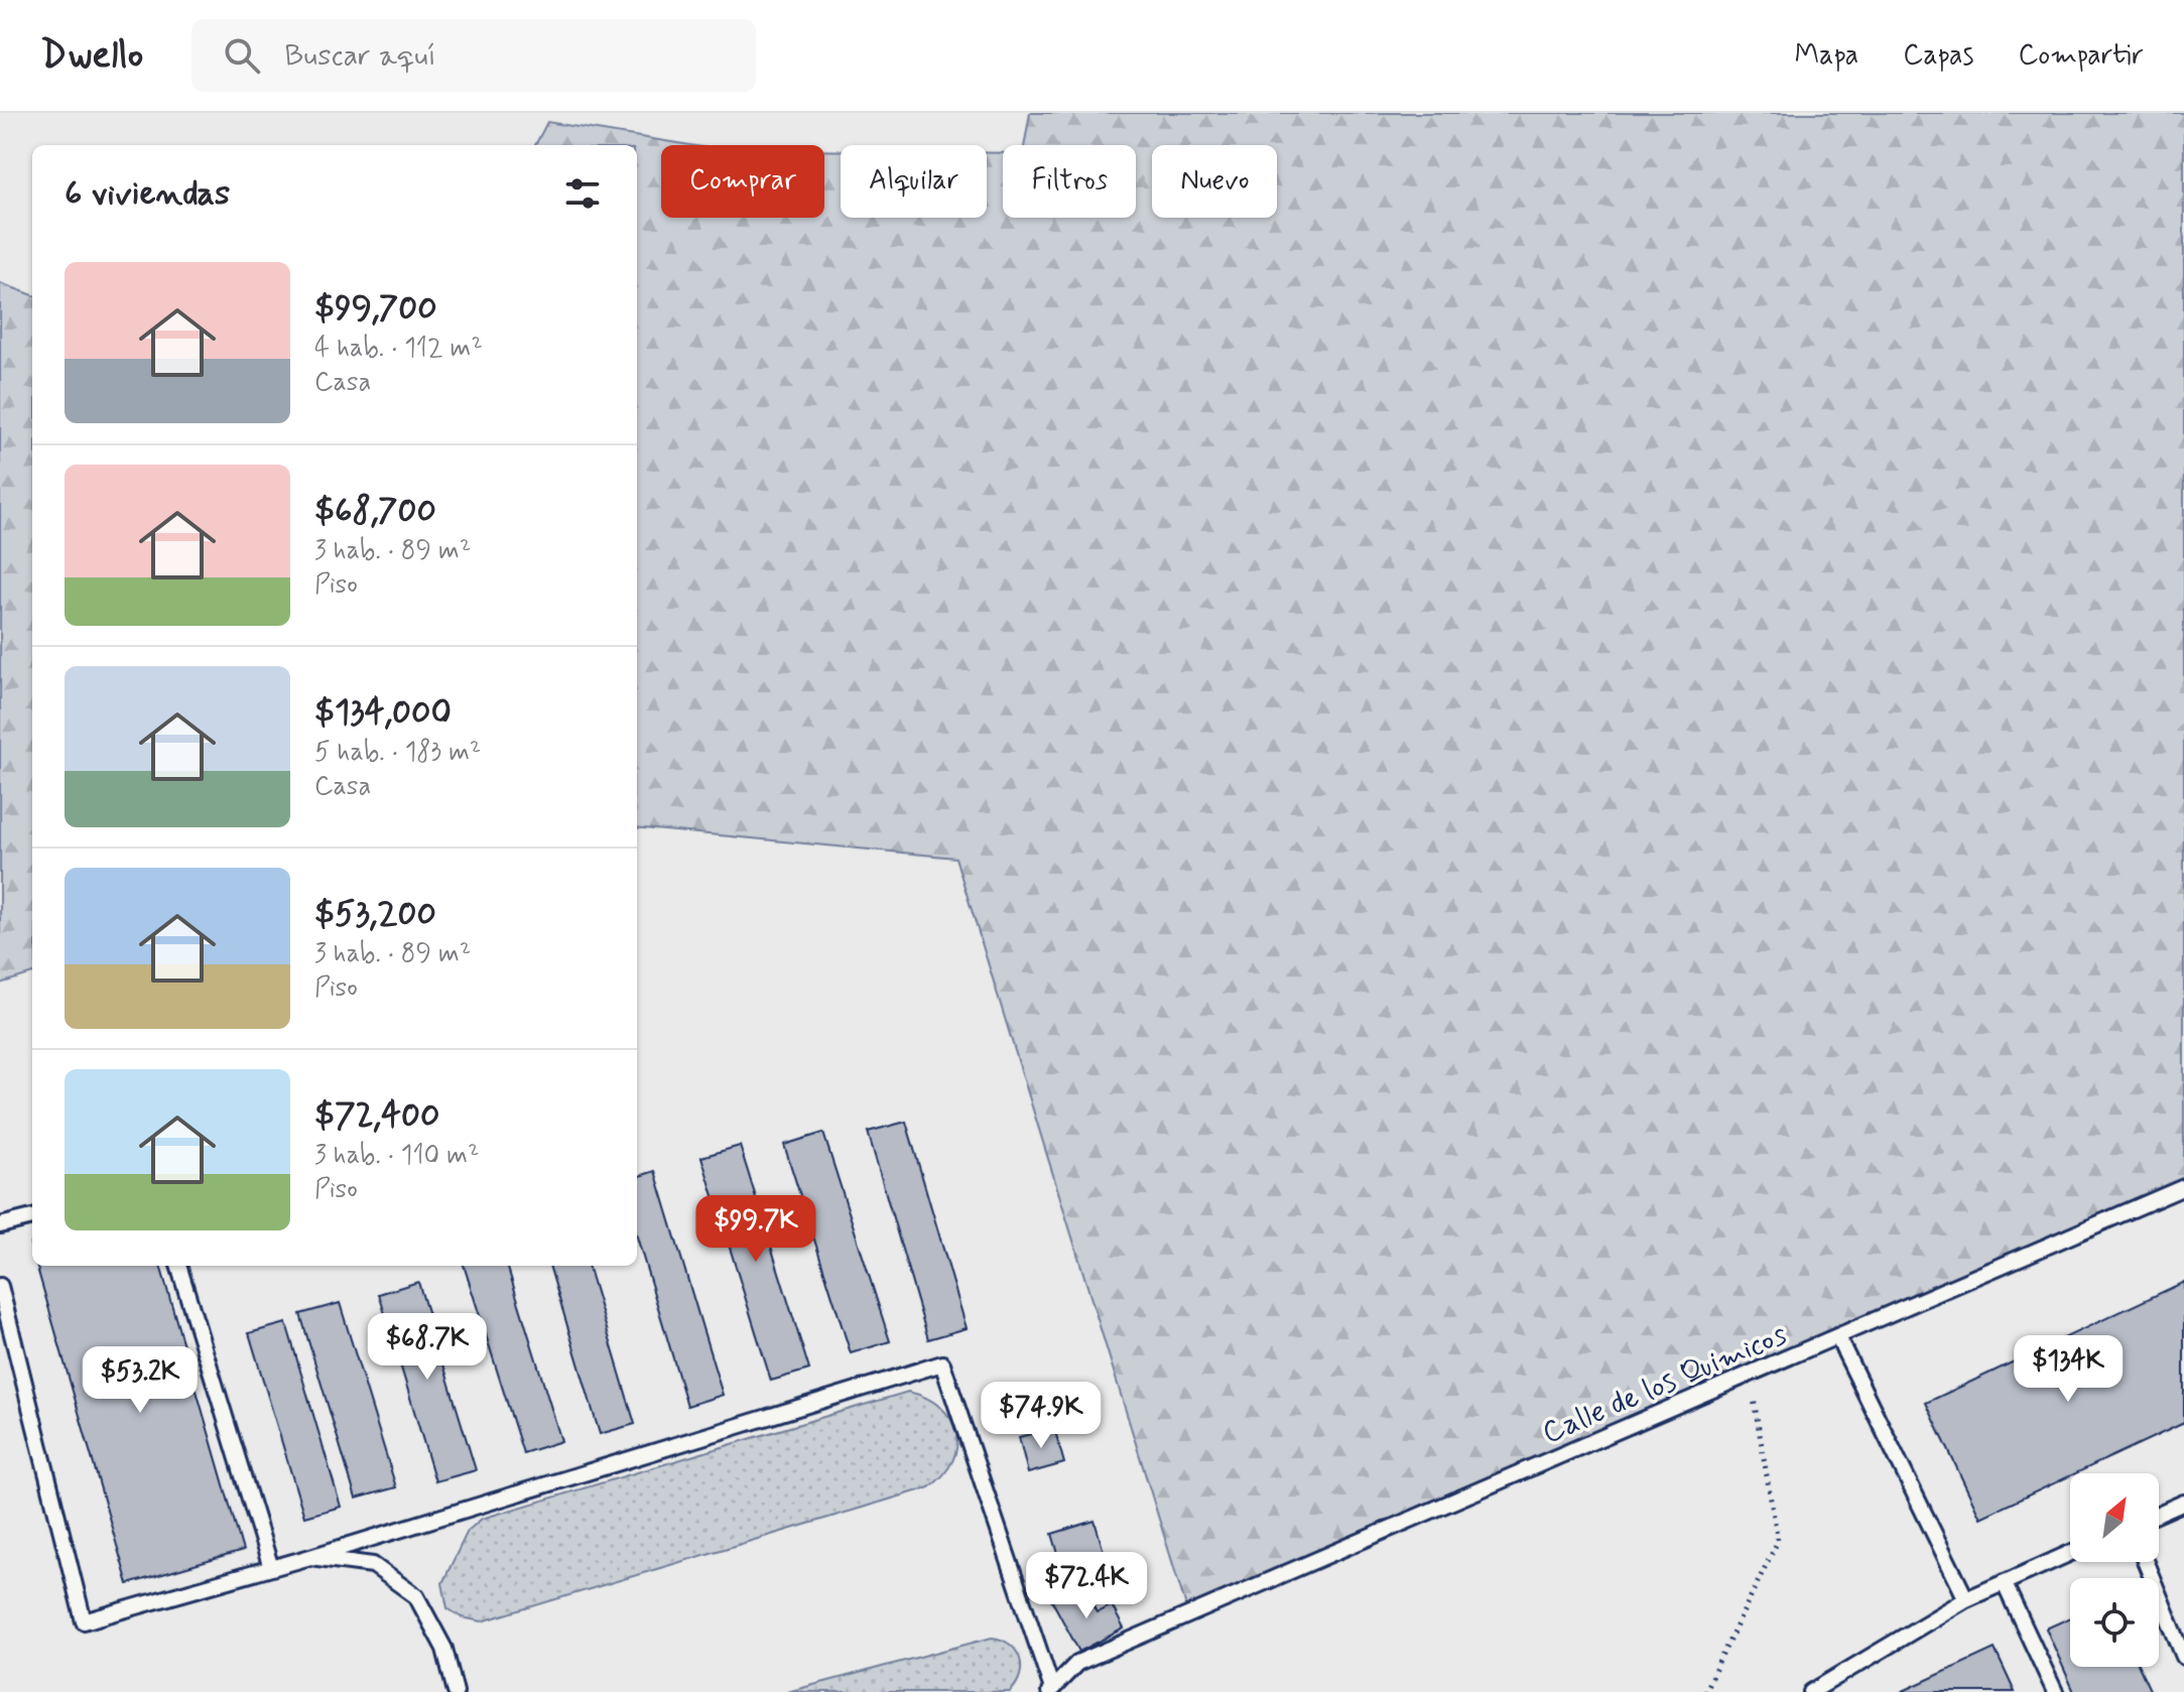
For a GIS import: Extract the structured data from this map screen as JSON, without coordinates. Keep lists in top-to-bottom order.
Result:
{
  "streets": {
    "lane": ["Calle de los Quimicos"]
  },
  "north": "top right",
  "page": {
    "header": "Dwello",
    "search": "Buscar aquí",
    "nav": ["Mapa", "Capas", "Compartir"],
    "chip": [
      "Comprar",
      "Alquilar",
      "Filtros",
      "Nuevo"
    ],
    "heading": "6 viviendas",
    "list": [
      {
        "name": "$99,700",
        "note": "4 hab. · 112 m² · Casa"
      },
      {
        "name": "$68,700",
        "note": "3 hab. · 89 m² · Piso"
      },
      {
        "name": "$134,000",
        "note": "5 hab. · 183 m² · Casa"
      },
      {
        "name": "$53,200",
        "note": "3 hab. · 89 m² · Piso"
      },
      {
        "name": "$72,400",
        "note": "3 hab. · 110 m² · Piso"
      }
    ],
    "price": [
      "$99.7K",
      "$68.7K",
      "$134K",
      "$53.2K",
      "$74.9K",
      "$72.4K"
    ]
  }
}
